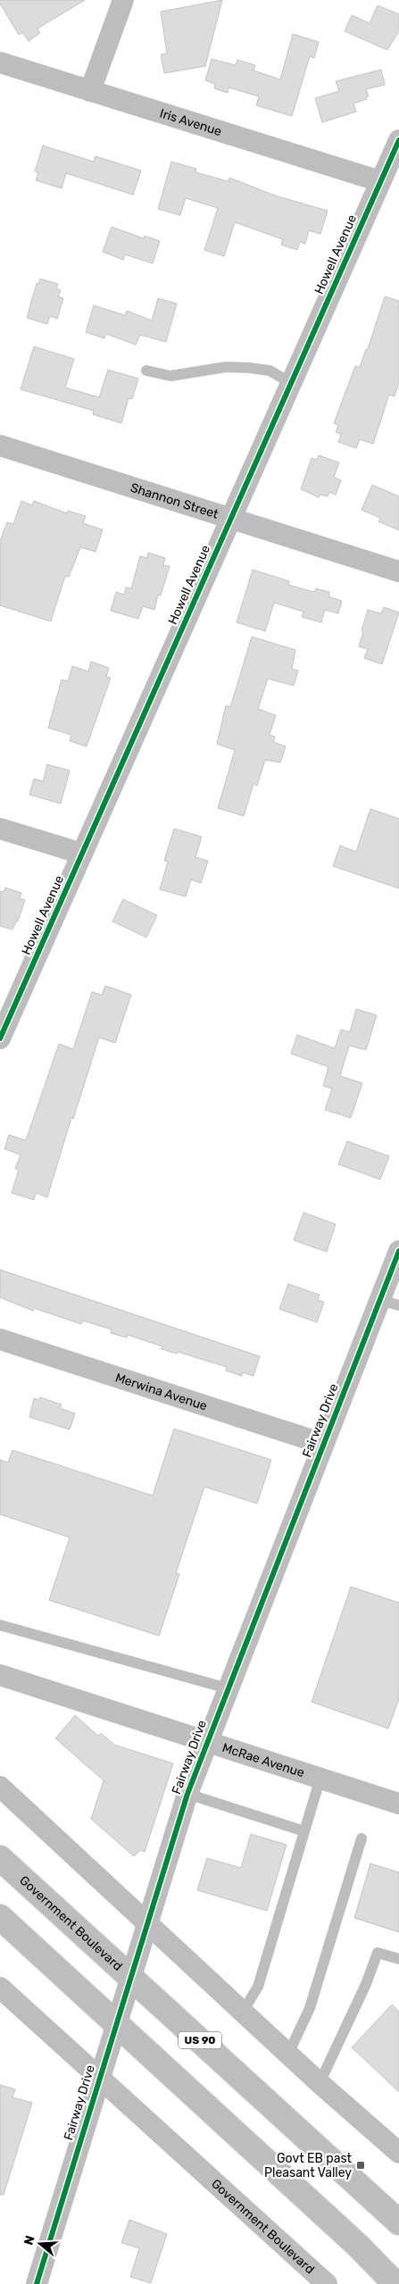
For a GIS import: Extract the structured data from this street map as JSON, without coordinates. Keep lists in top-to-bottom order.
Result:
{
  "streets": {
    "main road": ["Government Boulevard", "US 90"],
    "street": [
      "Iris Avenue",
      "Howell Avenue",
      "Shannon Street",
      "Merwina Avenue",
      "Fairway Drive",
      "McRae Avenue"
    ]
  },
  "crossings": [
    ["Iris Avenue", "Howell Avenue"],
    ["Howell Avenue", "Shannon Street"],
    ["Merwina Avenue", "Fairway Drive"],
    ["Fairway Drive", "McRae Avenue"],
    ["Fairway Drive", "Government Boulevard"]
  ],
  "places": {
    "transit": ["Govt EB past Pleasant Valley"]
  },
  "north": "left"
}
